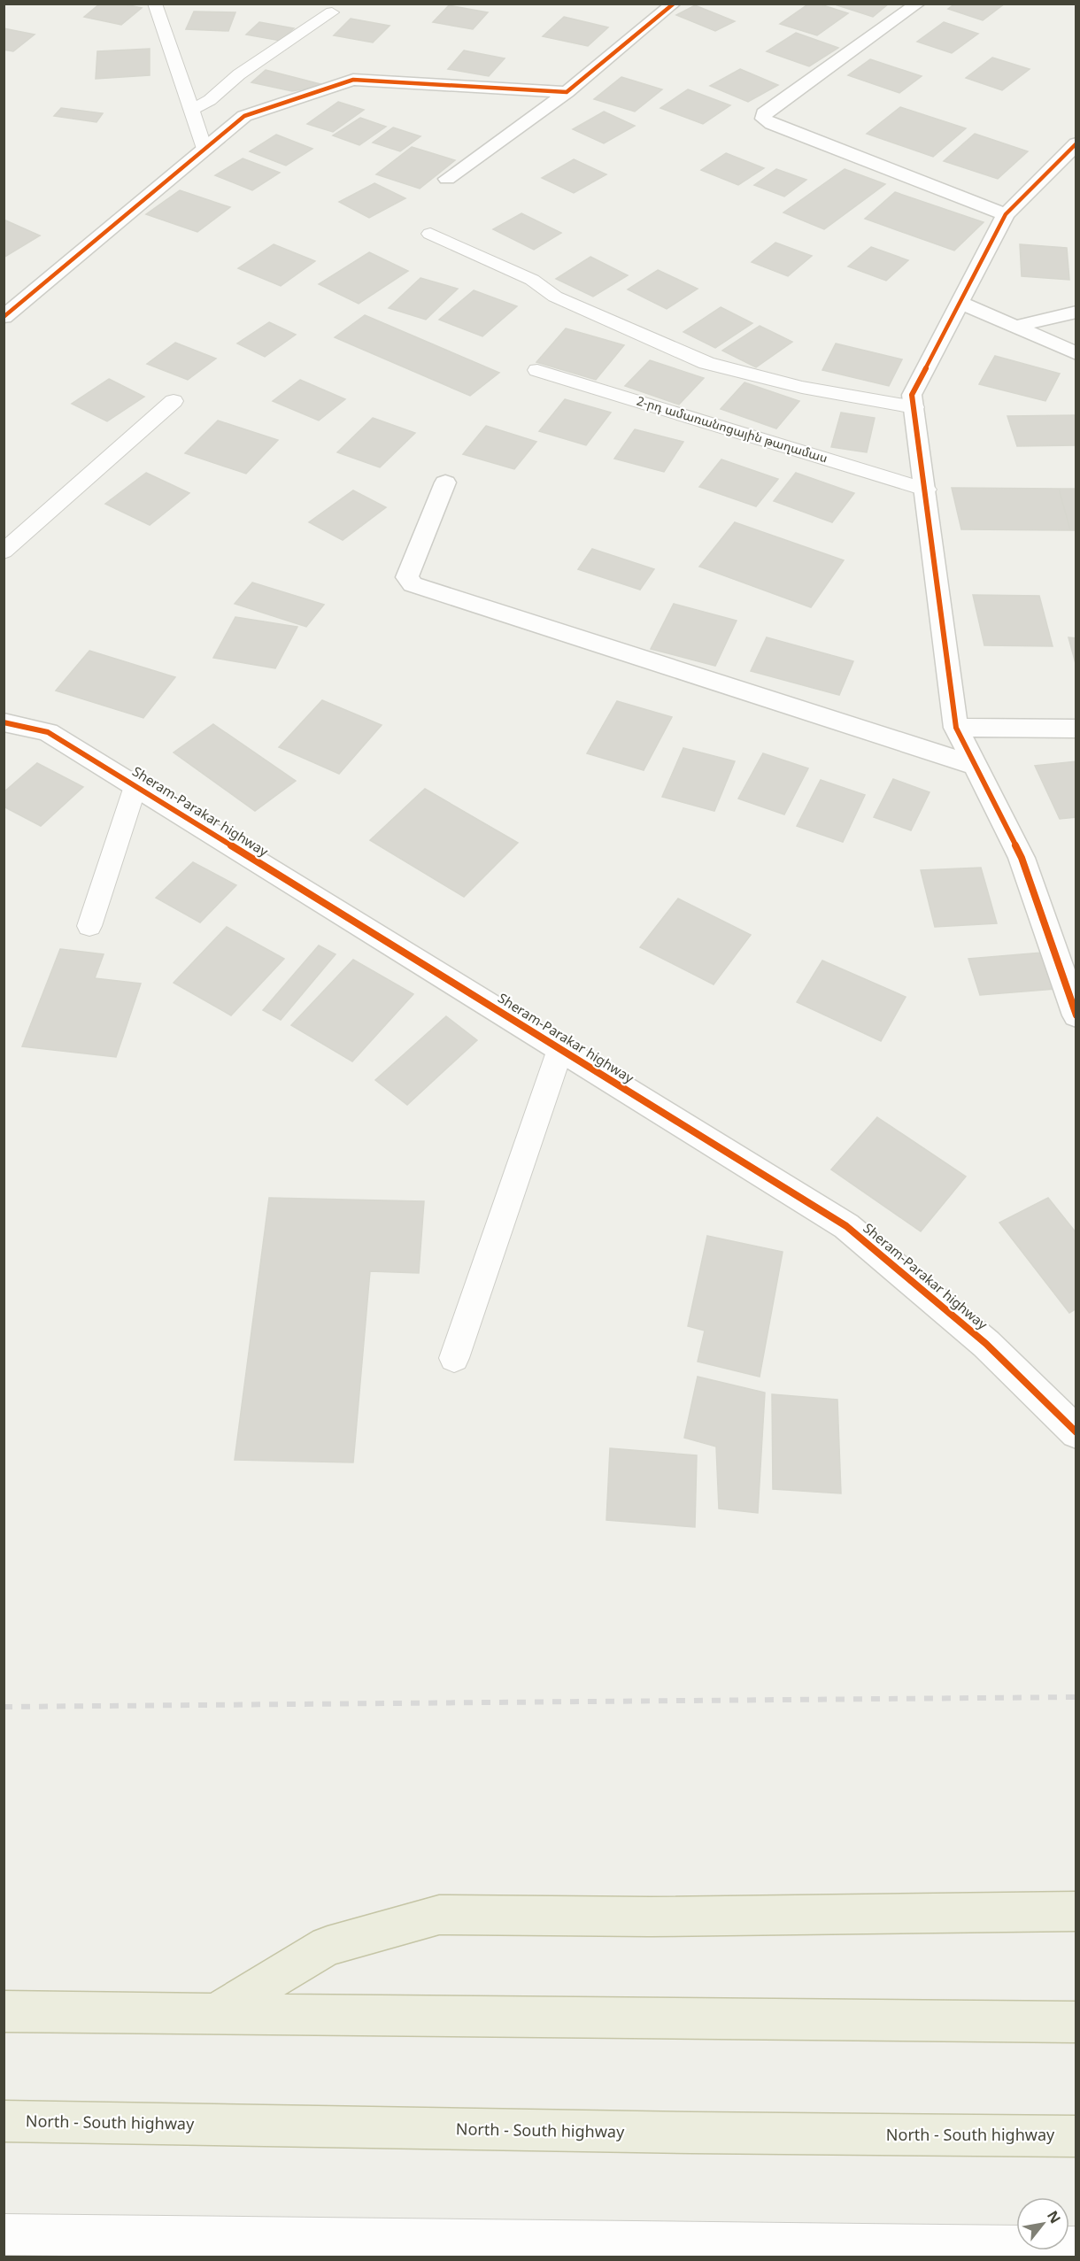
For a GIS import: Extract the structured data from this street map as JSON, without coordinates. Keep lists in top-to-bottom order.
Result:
{
  "streets": {
    "highway": ["North - South highway"],
    "street": ["Sheram-Parakar highway"],
    "lane": ["2-րդ ամառանոցային թաղամաս"]
  },
  "north": "top right"
}
